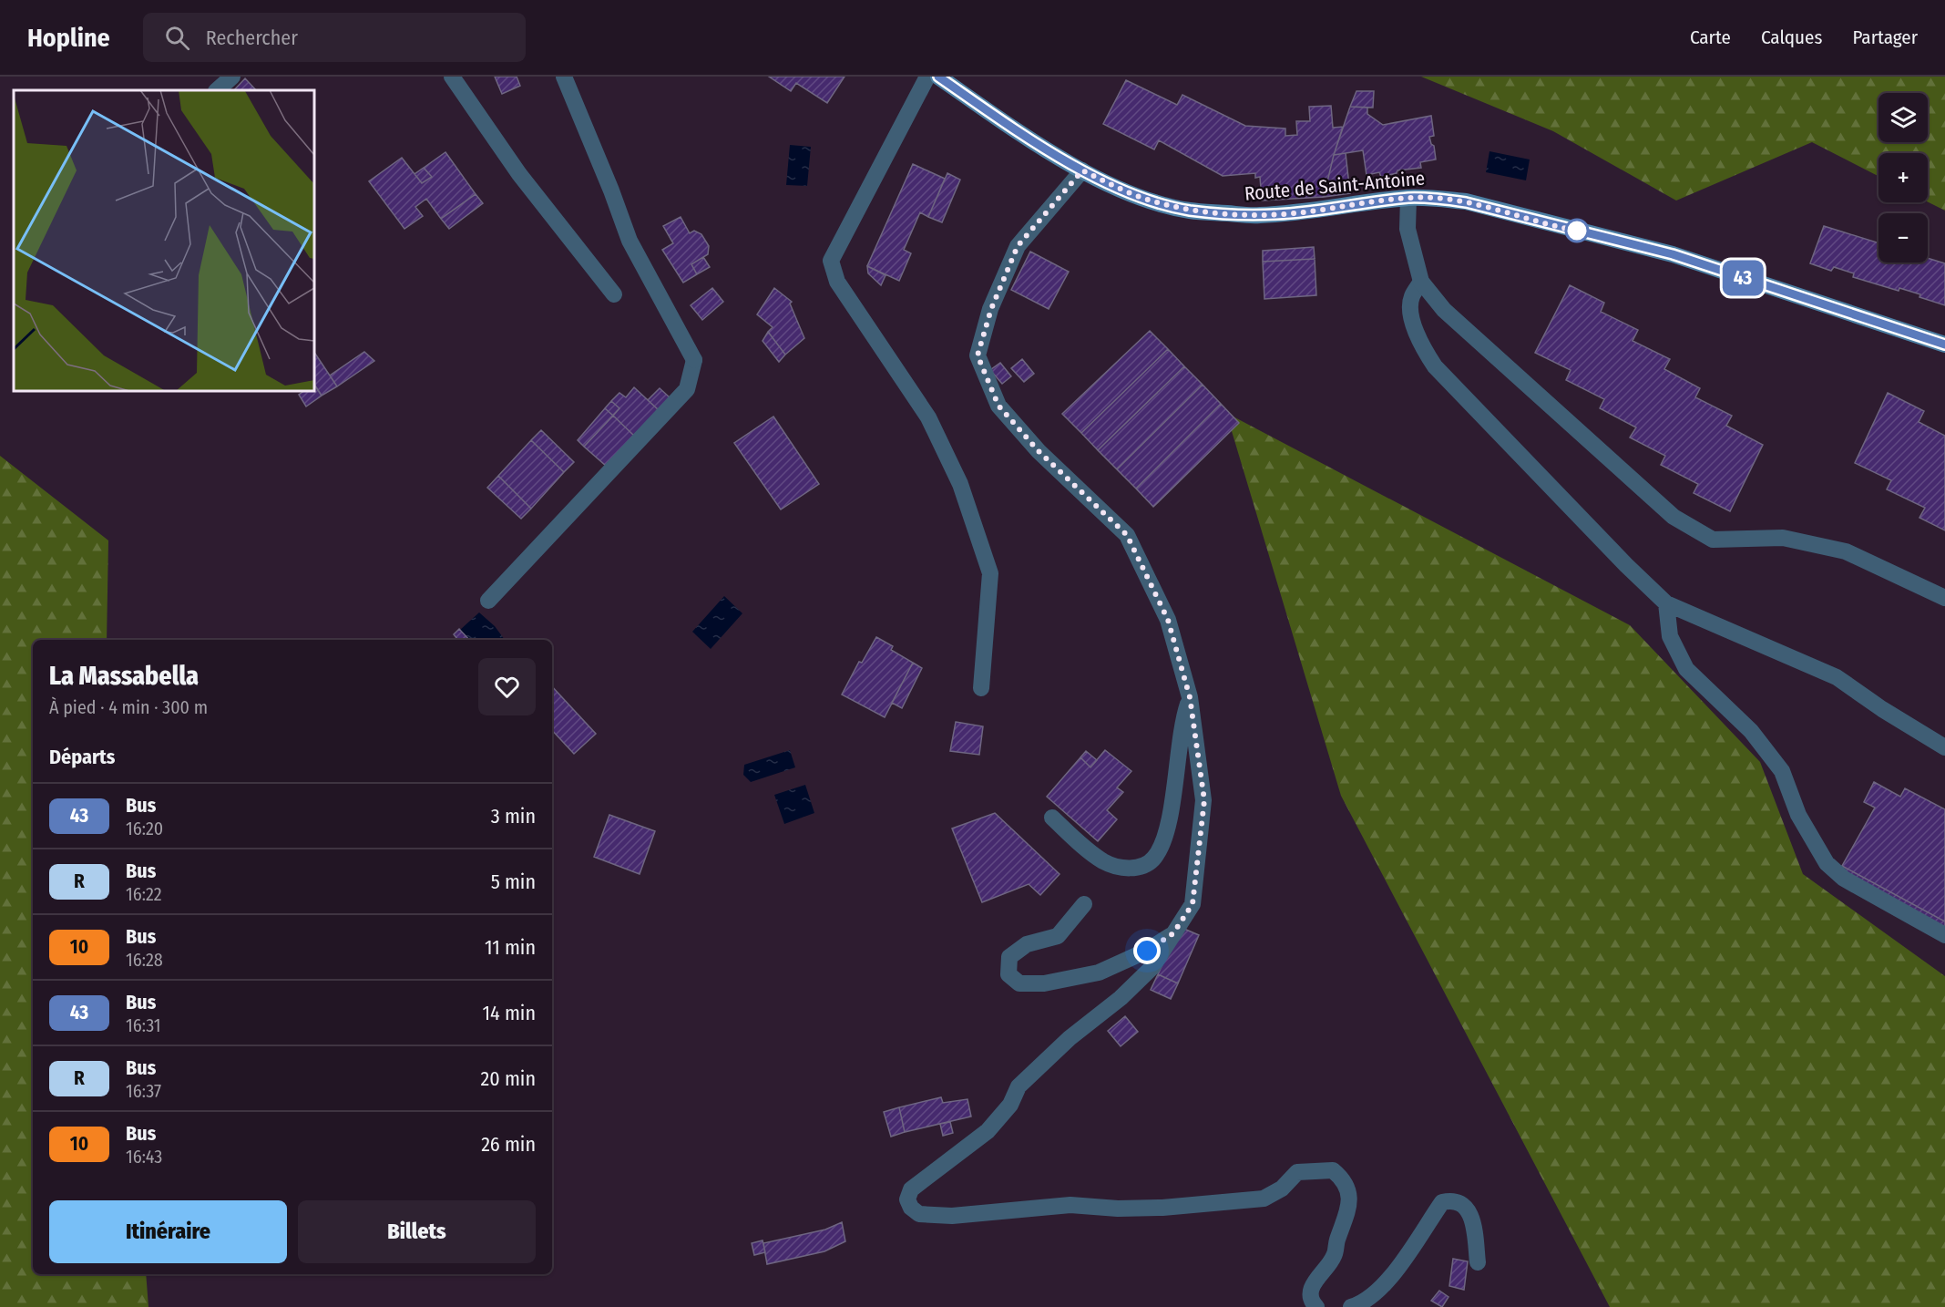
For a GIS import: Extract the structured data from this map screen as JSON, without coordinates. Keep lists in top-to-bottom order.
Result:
{
  "streets": {
    "street": ["Route de Saint-Antoine"]
  },
  "lines": ["bus line 43"],
  "page": {
    "header": "Hopline",
    "search": "Rechercher",
    "nav": ["Carte", "Calques", "Partager"],
    "on_map": "43",
    "map_buttons": ["+", "−"],
    "heading": [
      ["La Massabella", "À pied · 4 min · 300 m"],
      "Départs"
    ],
    "list": [
      {
        "mark": "43",
        "name": "Bus",
        "note": "16:20",
        "value": "3 min"
      },
      {
        "mark": "R",
        "name": "Bus",
        "note": "16:22",
        "value": "5 min"
      },
      {
        "mark": "10",
        "name": "Bus",
        "note": "16:28",
        "value": "11 min"
      },
      {
        "mark": "43",
        "name": "Bus",
        "note": "16:31",
        "value": "14 min"
      },
      {
        "mark": "R",
        "name": "Bus",
        "note": "16:37",
        "value": "20 min"
      },
      {
        "mark": "10",
        "name": "Bus",
        "note": "16:43",
        "value": "26 min"
      }
    ],
    "buttons": ["Itinéraire", "Billets"]
  }
}
